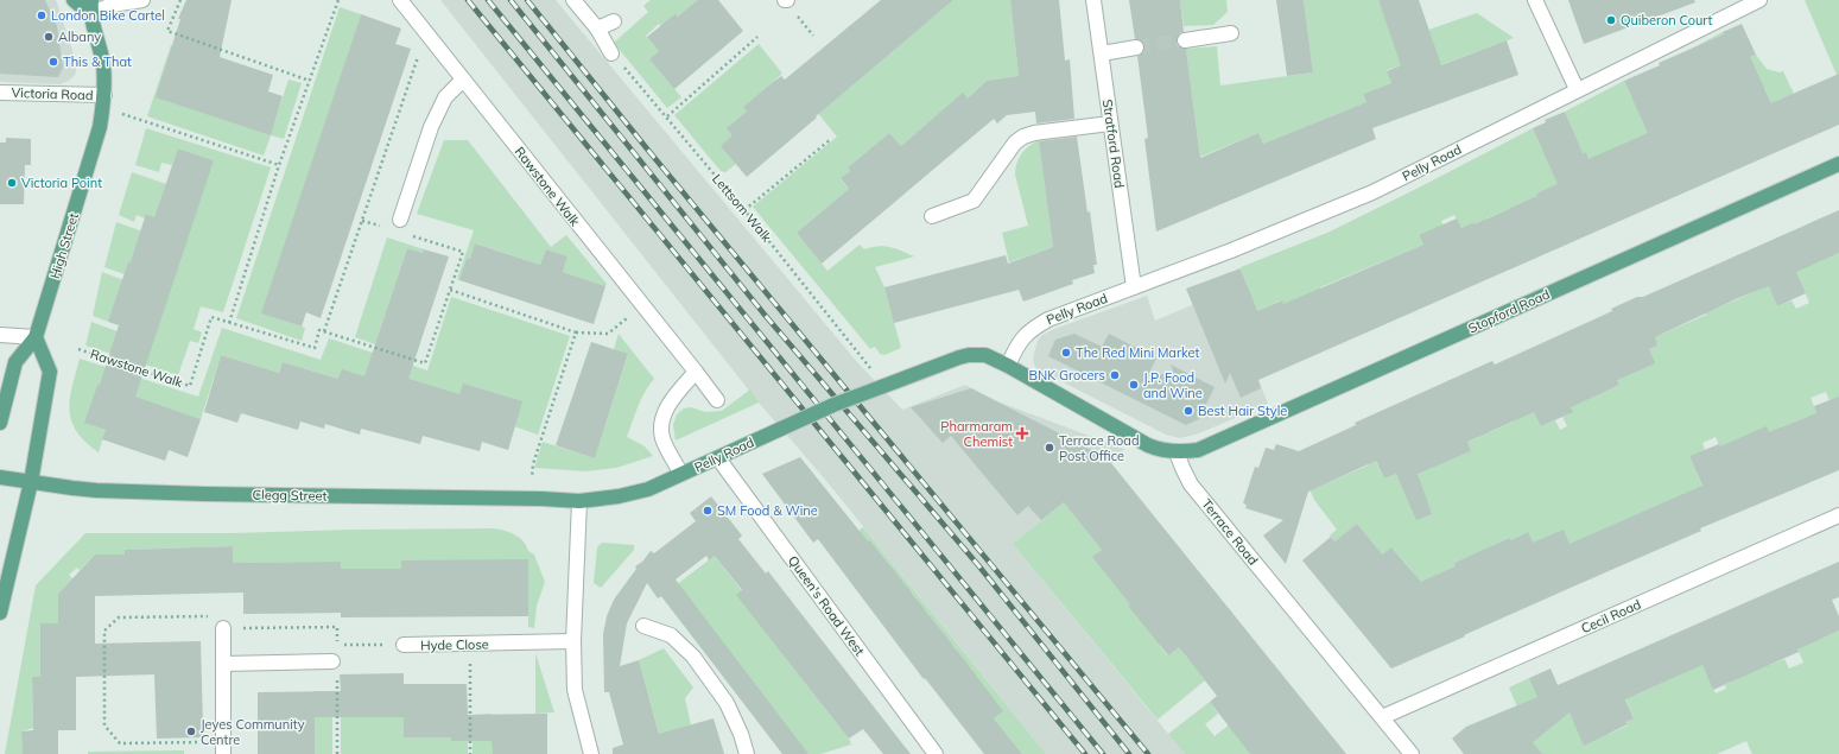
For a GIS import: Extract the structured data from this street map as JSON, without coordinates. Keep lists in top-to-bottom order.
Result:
{
  "streets": {
    "main road": [
      "Pelly Road",
      "High Street",
      "Stopford Road",
      "Clegg Street"
    ],
    "street": [
      "Victoria Road",
      "Stratford Road",
      "Rawstone Walk",
      "Terrace Road",
      "Queen's Road West",
      "Cecil Road",
      "Hyde Close"
    ],
    "path": ["Lettsom Walk"]
  },
  "crossings": [
    ["Victoria Road", "High Street"],
    ["Stratford Road", "Pelly Road"],
    ["Pelly Road", "Clegg Street"],
    ["Pelly Road", "Queen's Road West"],
    ["Stopford Road", "Terrace Road"],
    ["Terrace Road", "Cecil Road"]
  ],
  "places": {
    "other": [
      "London Bike Cartel",
      "Quiberon Court",
      "Albany",
      "This & That",
      "Victoria Point",
      "The Red Mini Market",
      "BNK Grocers",
      "J.P. Food and Wine",
      "Best Hair Style",
      "Terrace Road Post Office",
      "SM Food & Wine",
      "Jeyes Community Centre"
    ],
    "health": ["Pharmaram Chemist"]
  }
}
